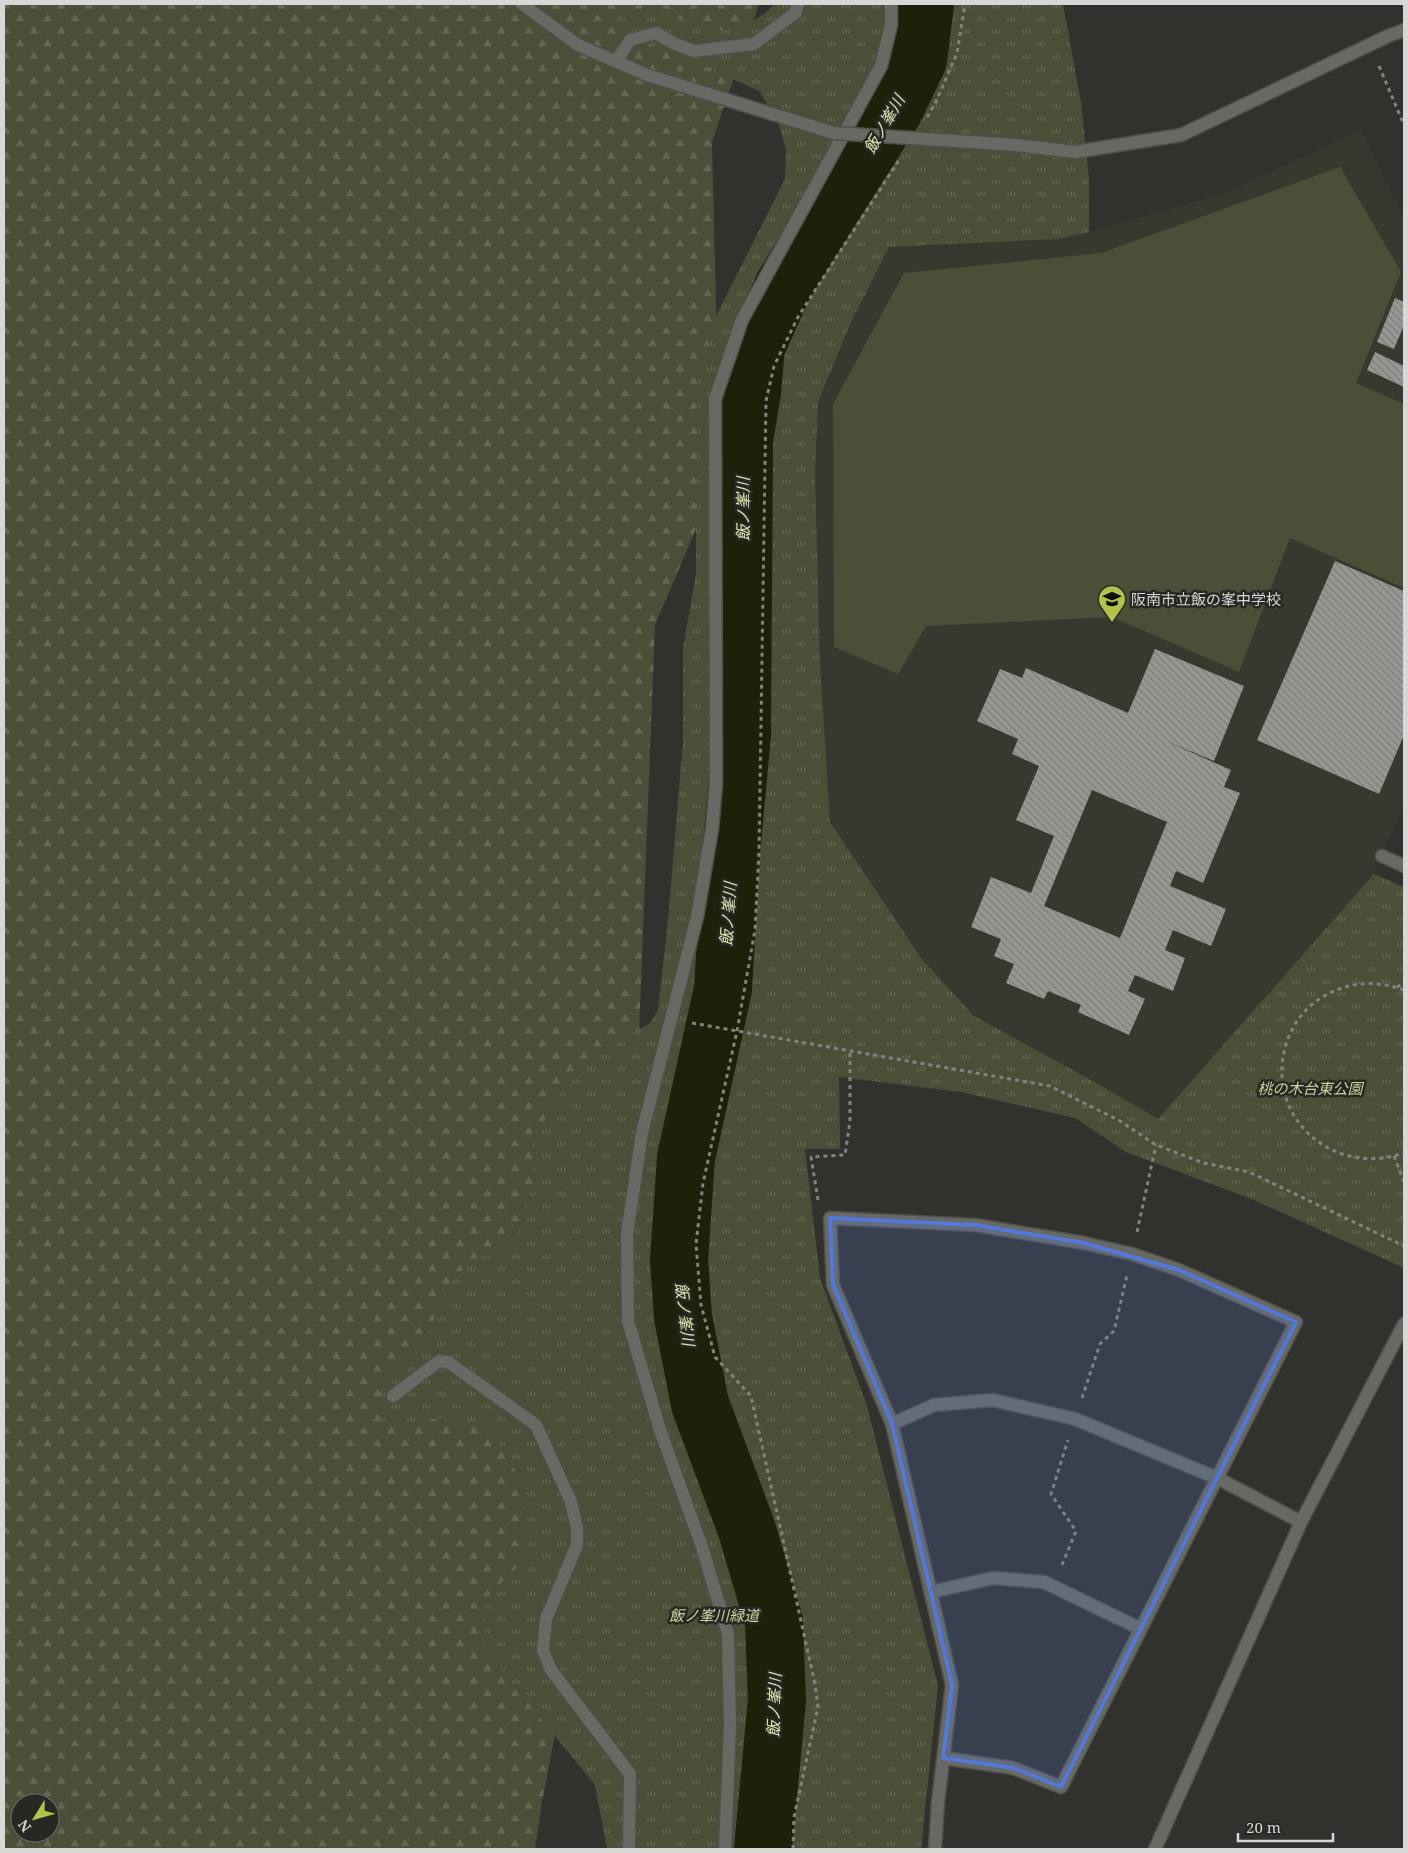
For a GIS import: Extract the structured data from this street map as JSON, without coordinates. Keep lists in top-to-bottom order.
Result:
{
  "water": ["飯ノ峯川"],
  "parks": ["桃の木台東公園", "飯ノ峯川緑道"],
  "places": {
    "school or university": ["阪南市立飯の峯中学校"]
  },
  "scale_bar": "20 m",
  "north": "bottom left"
}
